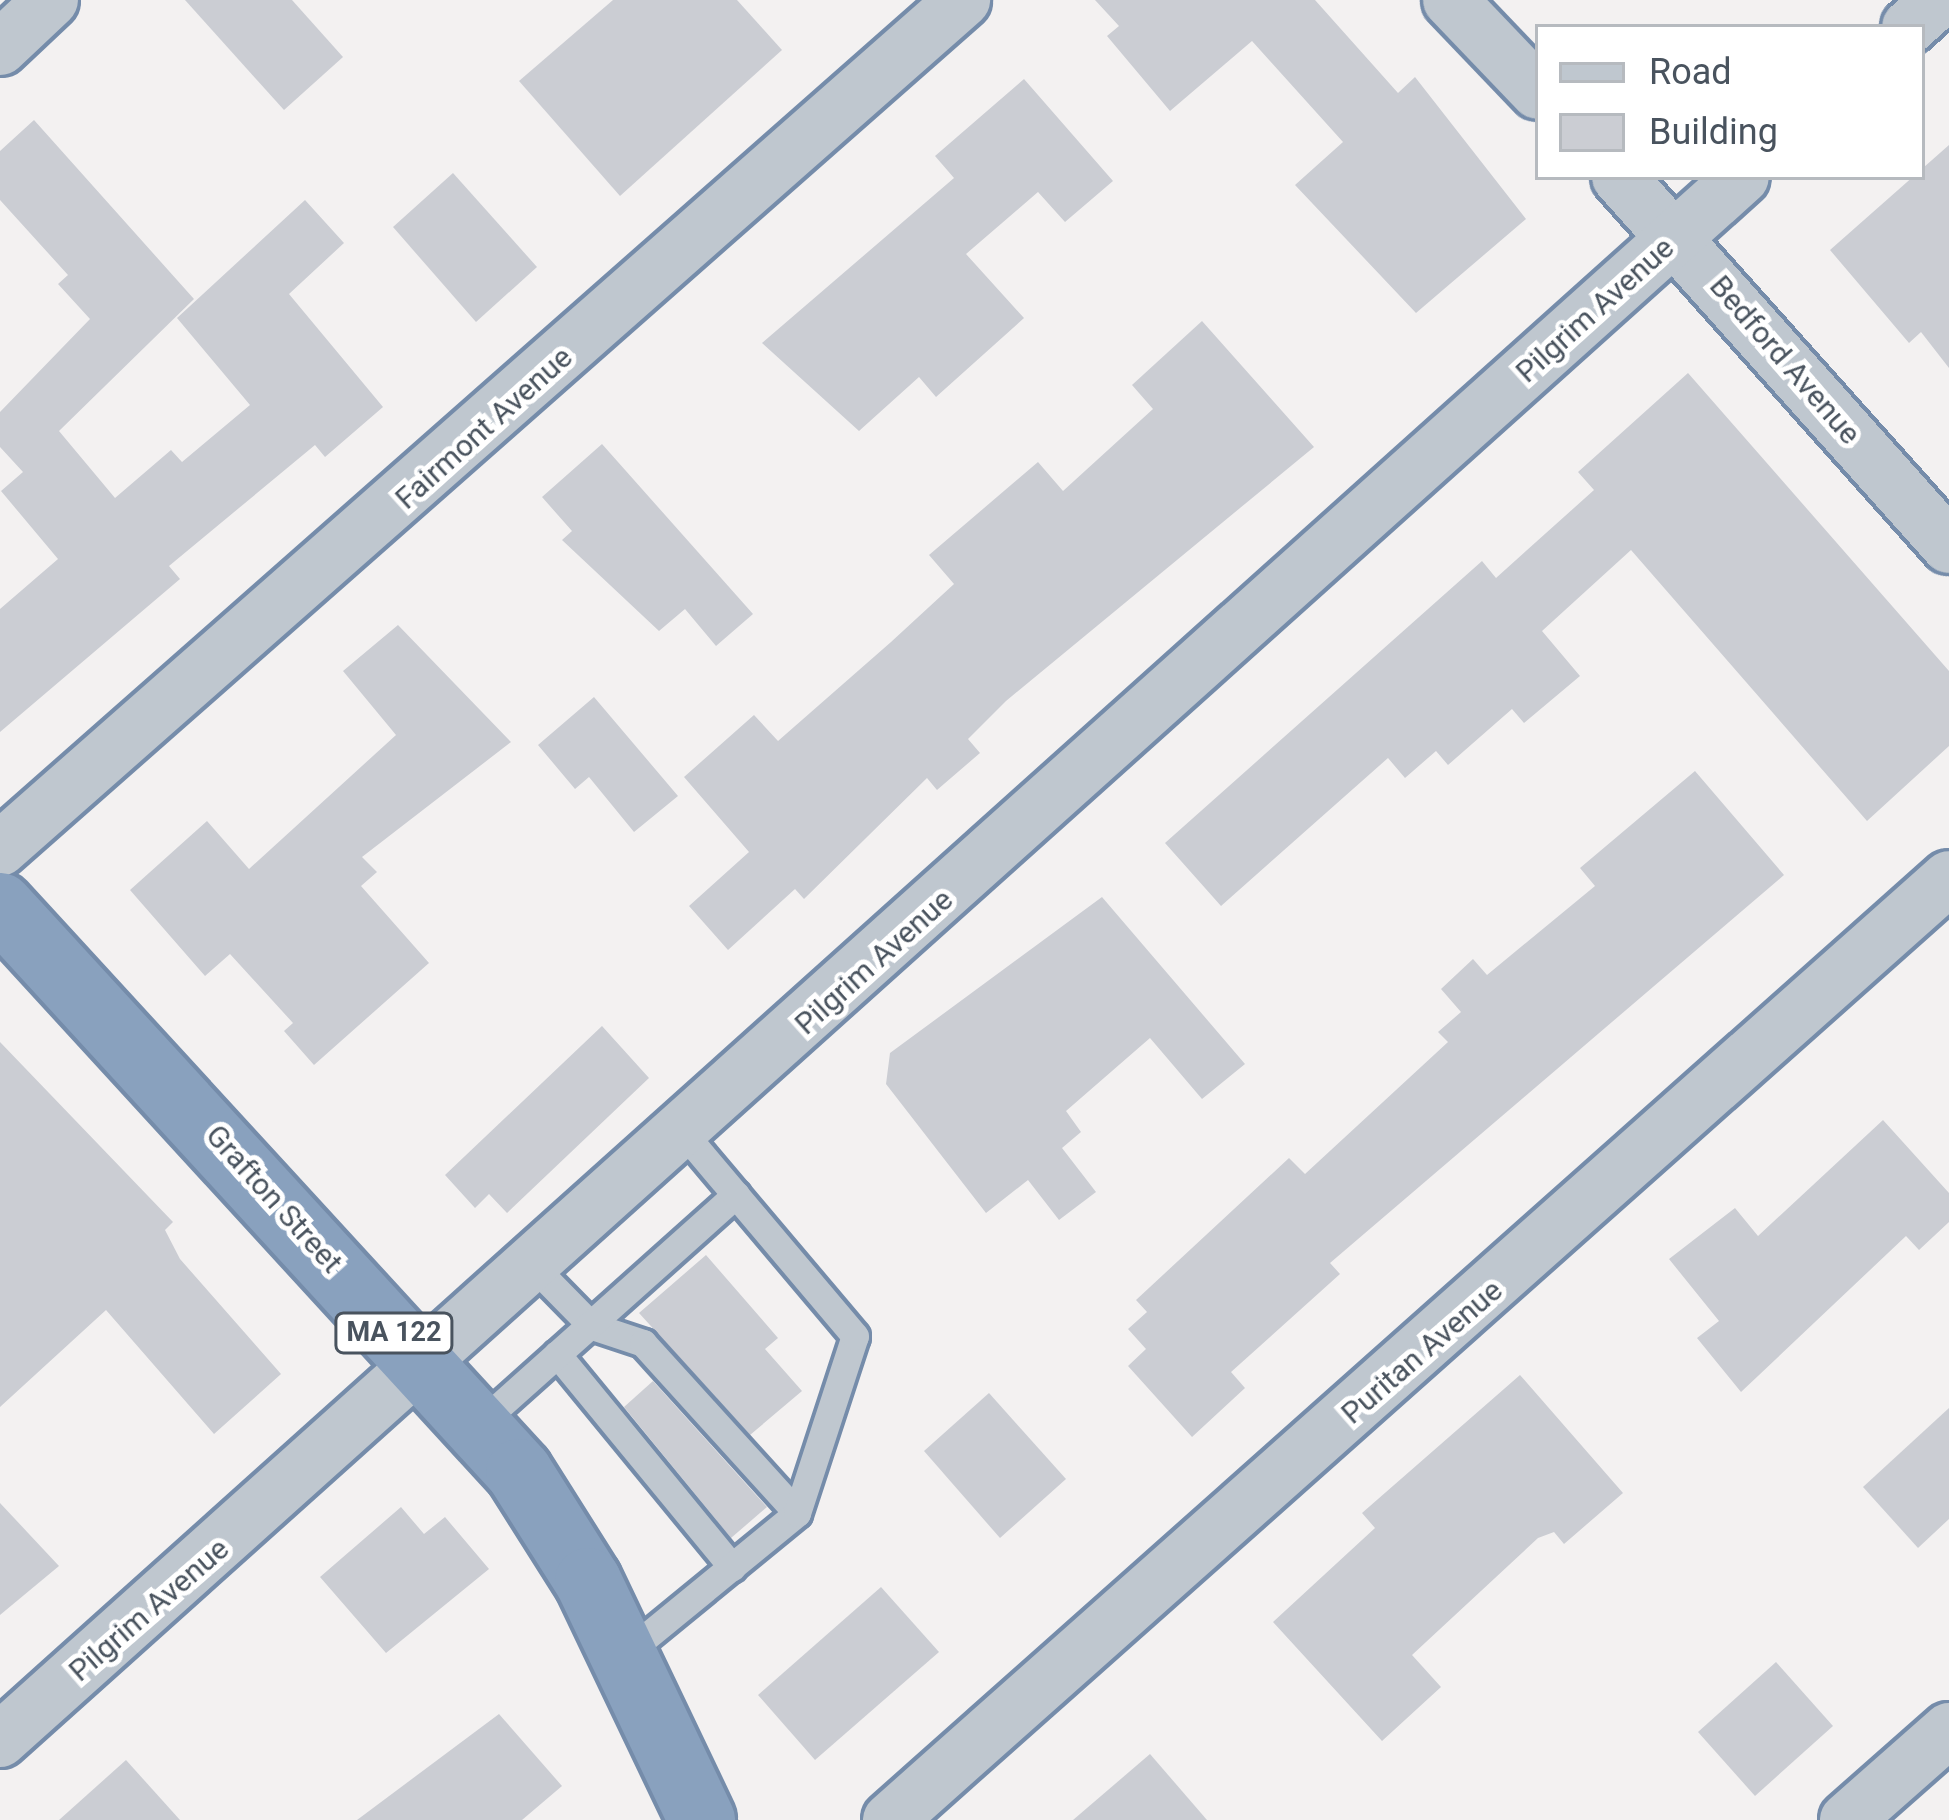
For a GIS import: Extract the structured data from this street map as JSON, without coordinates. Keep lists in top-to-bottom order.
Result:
{
  "streets": {
    "highway": ["Grafton Street", "MA 122"],
    "street": [
      "Pilgrim Avenue",
      "Bedford Avenue",
      "Fairmont Avenue",
      "Puritan Avenue"
    ]
  },
  "crossings": [
    ["Pilgrim Avenue", "Bedford Avenue"],
    ["Pilgrim Avenue", "Grafton Street"]
  ],
  "legend": ["Road", "Building"]
}
